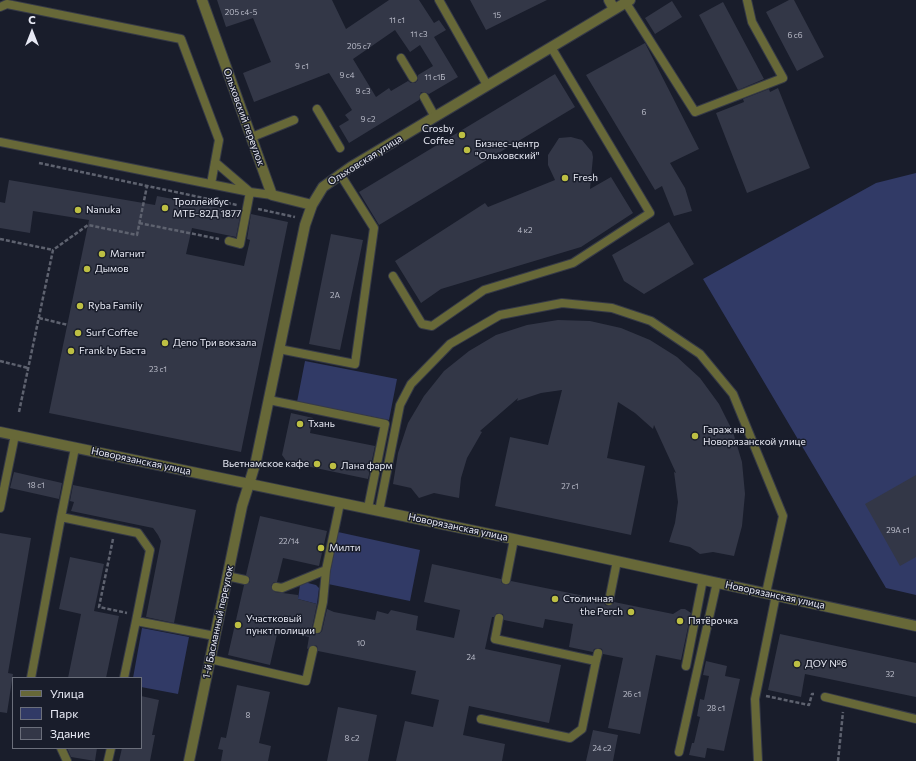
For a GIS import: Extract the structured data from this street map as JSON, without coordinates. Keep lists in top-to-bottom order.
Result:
{
  "streets": {
    "street": [
      "Ольховский переулок",
      "Ольховская улица",
      "Новорязанская улица",
      "1-й Басманный переулок"
    ]
  },
  "crossings": [
    ["Ольховская улица", "Новорязанская улица"],
    ["Ольховская улица", "1-й Басманный переулок"],
    ["Новорязанская улица", "1-й Басманный переулок"]
  ],
  "places": [
    "Crosby Coffee",
    "Бизнес-центр \"Ольховский\"",
    "Fresh",
    "Троллейбус МТБ-82Д 1877",
    "Nanuka",
    "Магнит",
    "Дымов",
    "Ryba Family",
    "Surf Coffee",
    "Депо Три вокзала",
    "Frank by Баста",
    "Тхань",
    "Гараж на Новорязанской улице",
    "Вьетнамское кафе",
    "Лана фарм",
    "Милти",
    "Столичная",
    "the Perch",
    "Пятёрочка",
    "Участковый пункт полиции",
    "ДОУ №6"
  ],
  "house_numbers": [
    "205 с4-5",
    "15",
    "11 с1",
    "11 с3",
    "6 c6",
    "205 с7",
    "9 с1",
    "9 с4",
    "11 с1Б",
    "9 с3",
    "6",
    "9 с2",
    "4 к2",
    "2А",
    "23 с1",
    "18 с1",
    "27 с1",
    "29А с1",
    "22/14",
    "10",
    "24",
    "32",
    "26 с1",
    "28 с1",
    "8",
    "8 с2",
    "24 с2"
  ],
  "legend": ["Улица", "Парк", "Здание"],
  "north": "top"
}
